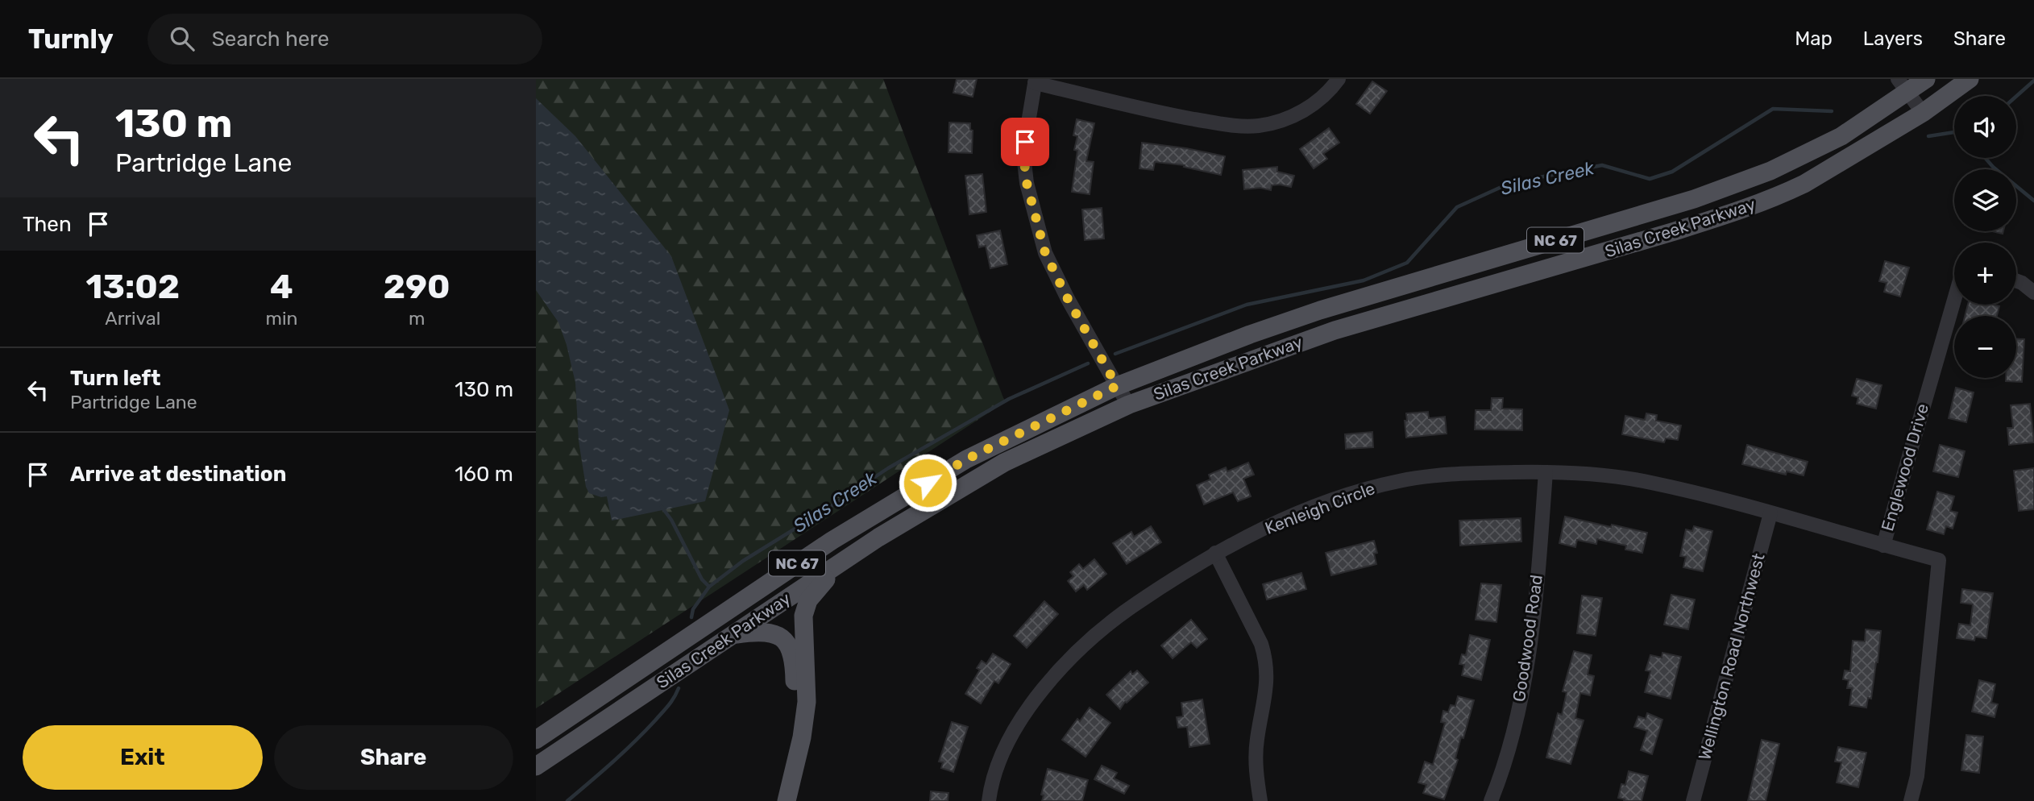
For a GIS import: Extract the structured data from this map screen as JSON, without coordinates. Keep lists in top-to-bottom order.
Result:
{
  "streets": {
    "main road": ["Silas Creek Parkway", "NC 67"],
    "street": [
      "Englewood Drive",
      "Kenleigh Circle",
      "Goodwood Road",
      "Wellington Road Northwest"
    ]
  },
  "crossings": [
    ["Englewood Drive", "Kenleigh Circle"],
    ["Kenleigh Circle", "Goodwood Road"],
    ["Kenleigh Circle", "Wellington Road Northwest"]
  ],
  "water": ["Silas Creek"],
  "page": {
    "header": "Turnly",
    "search": "Search here",
    "nav": ["Map", "Layers", "Share"],
    "turn": ["130 m", "Partridge Lane"],
    "map_buttons": ["+", "−"],
    "then": "Then",
    "eta": [
      "13:02",
      "Arrival",
      "4",
      "min",
      "290",
      "m"
    ],
    "list": [
      {
        "name": "Turn left",
        "note": "Partridge Lane",
        "value": "130 m"
      },
      {
        "name": "Arrive at destination",
        "value": "160 m"
      }
    ],
    "buttons": ["Exit", "Share"]
  }
}
